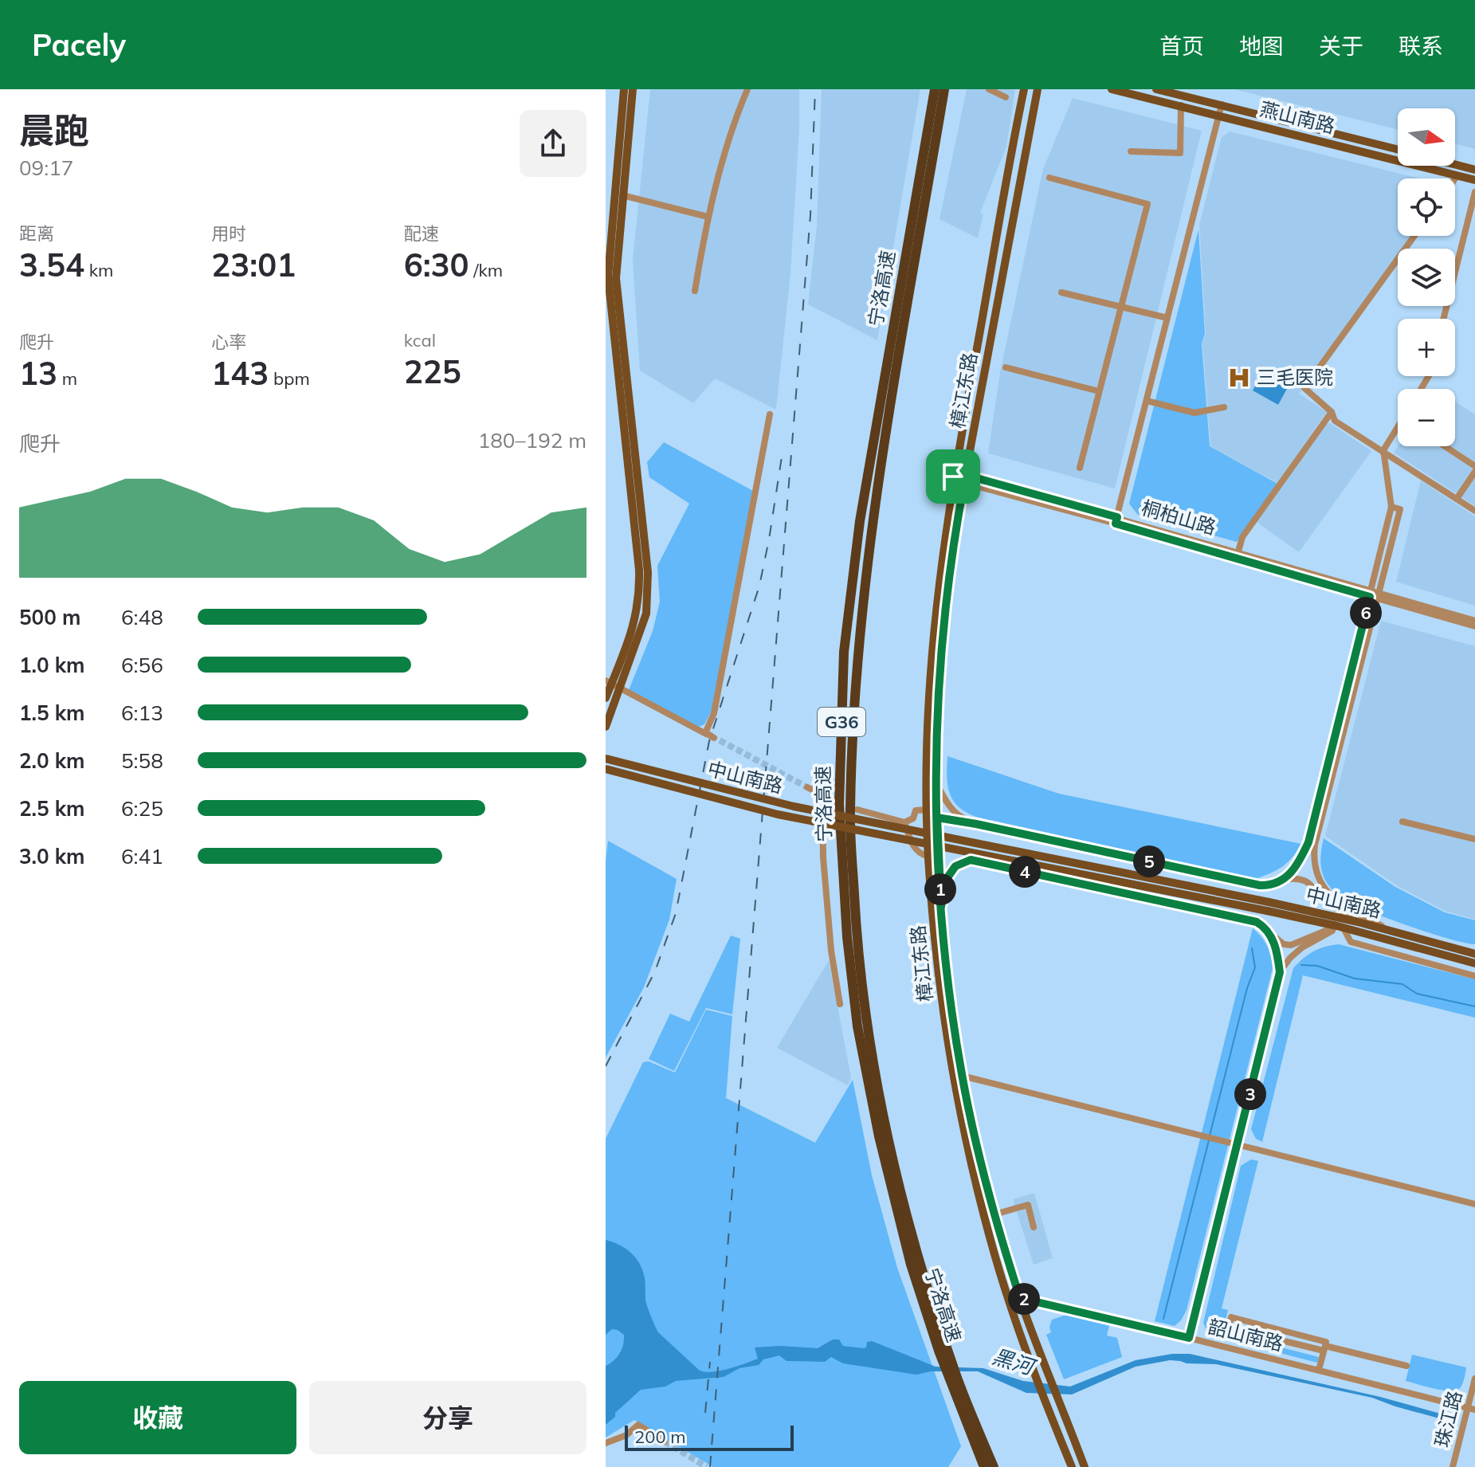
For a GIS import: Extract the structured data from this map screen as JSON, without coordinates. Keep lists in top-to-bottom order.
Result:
{
  "streets": {
    "highway": ["宁洛高速", "G36"],
    "main road": ["燕山南路", "樟江东路", "中山南路"],
    "street": ["桐柏山路", "韶山南路", "珠江路"]
  },
  "crossings": [
    ["樟江东路", "桐柏山路"],
    ["樟江东路", "韶山南路"],
    ["韶山南路", "珠江路"]
  ],
  "water": ["黑河"],
  "places": {
    "hospital": ["三毛医院"]
  },
  "scale_bar": "200 m",
  "north": "right",
  "page": {
    "header": "Pacely",
    "nav": [
      "首页",
      "地图",
      "关于",
      "联系"
    ],
    "heading": ["晨跑", "09:17"],
    "map_buttons": ["+", "−"],
    "stats": [
      ["距离", "3.54 km"],
      ["用时", "23:01"],
      ["配速", "6:30 /km"],
      ["爬升", "13 m"],
      ["心率", "143 bpm"],
      ["kcal", "225"]
    ],
    "chart": ["爬升", "180–192 m"],
    "list": [
      {
        "name": "500 m",
        "note": "6:48"
      },
      {
        "name": "1.0 km",
        "note": "6:56"
      },
      {
        "name": "1.5 km",
        "note": "6:13"
      },
      {
        "name": "2.0 km",
        "note": "5:58"
      },
      {
        "name": "2.5 km",
        "note": "6:25"
      },
      {
        "name": "3.0 km",
        "note": "6:41"
      }
    ],
    "pins": [
      "6",
      "5",
      "4",
      "1",
      "3",
      "2"
    ],
    "buttons": ["收藏", "分享"],
    "scale": "200 m"
  }
}
